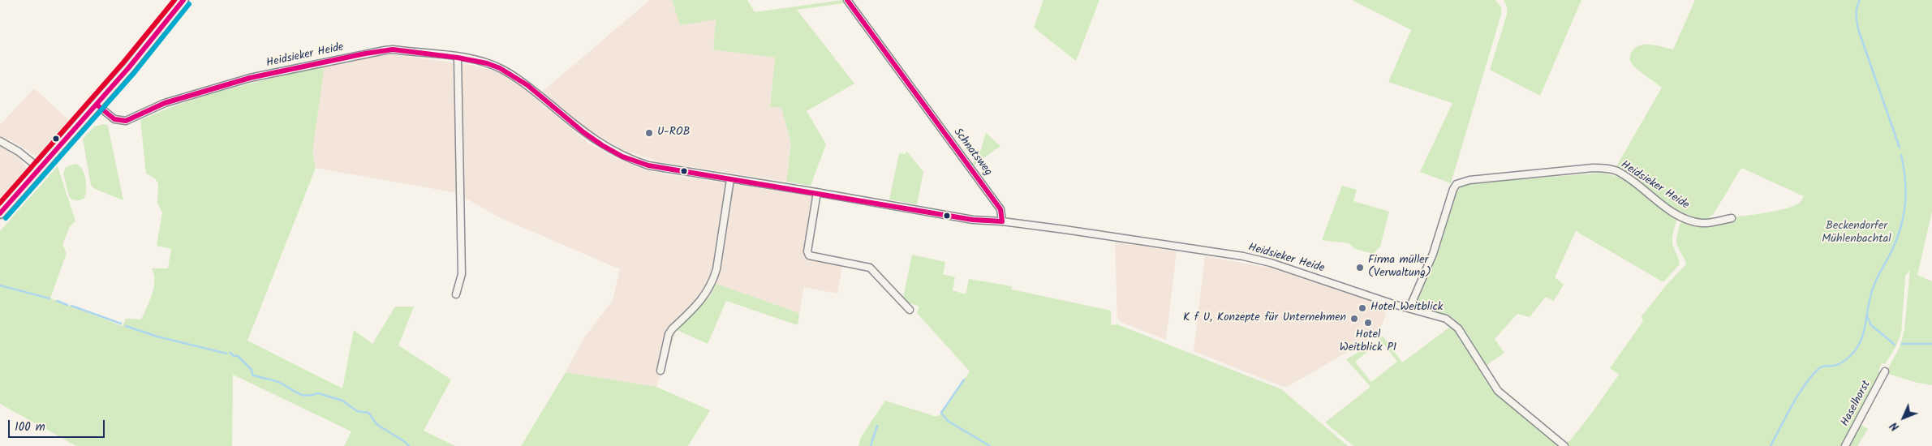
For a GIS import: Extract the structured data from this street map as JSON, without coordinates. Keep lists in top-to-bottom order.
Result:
{
  "streets": {
    "street": ["Heidsieker Heide", "Schnatsweg", "Haselhorst"]
  },
  "crossings": [
    ["Heidsieker Heide", "Schnatsweg"]
  ],
  "parks": ["Beckendorfer Mühlenbachtal"],
  "places": [
    "U-ROB",
    "Firma müller (Verwaltung)",
    "Hotel Weitblick",
    "K f U, Konzepte für Unternehmen",
    "Hotel Weitblick P1"
  ],
  "scale_bar": "100 m",
  "north": "bottom left"
}
